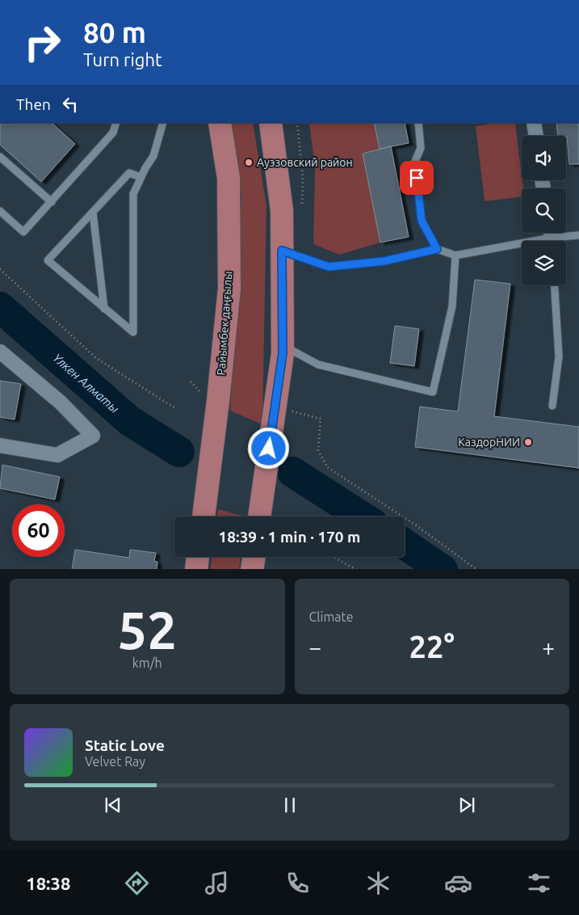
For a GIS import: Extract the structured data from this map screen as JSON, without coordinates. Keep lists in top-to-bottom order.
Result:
{
  "streets": {
    "main road": ["Райымбек даңғылы"]
  },
  "water": ["Үлкен Алматы"],
  "places": ["Ауэзовский район", "КаздорНИИ"],
  "page": {
    "turn": ["80 m", "Turn right"],
    "then": "Then",
    "limit": "60",
    "trip": "18:39 · 1 min · 170 m",
    "tile": [
      ["52", "km/h"],
      "Climate"
    ],
    "heat": ["−", "22°", "+"],
    "song": ["Static Love", "Velvet Ray"],
    "tabs": "18:38"
  }
}
